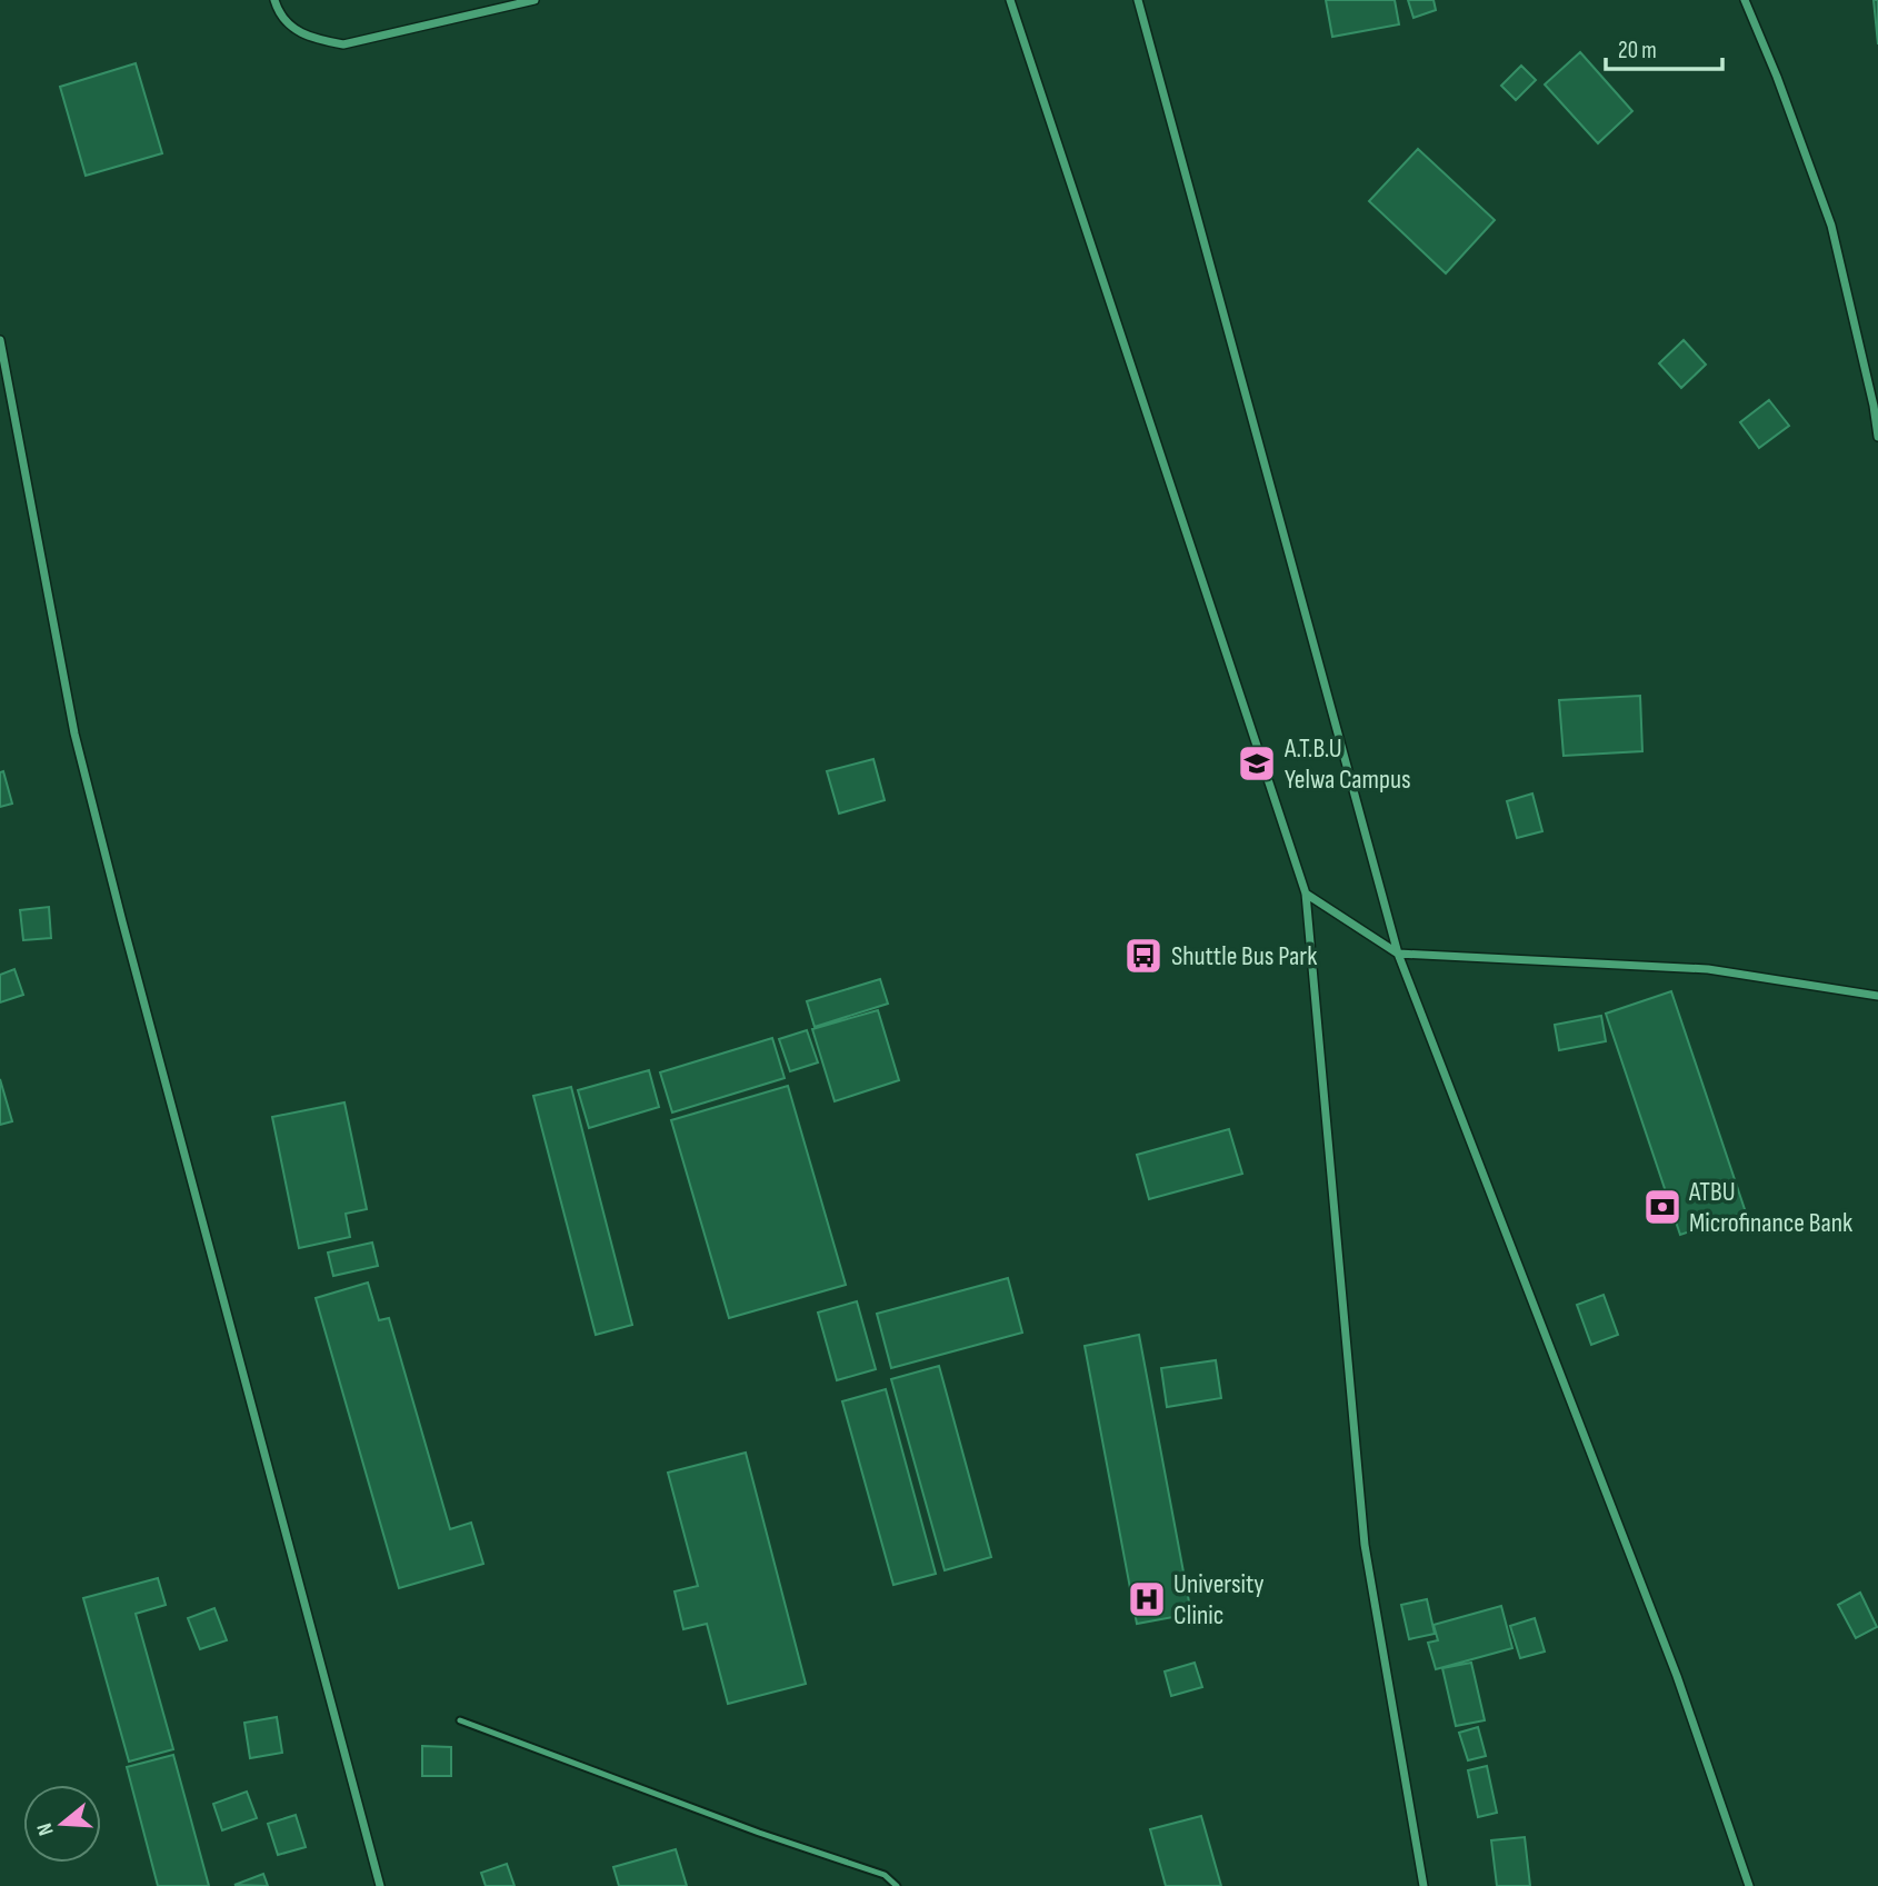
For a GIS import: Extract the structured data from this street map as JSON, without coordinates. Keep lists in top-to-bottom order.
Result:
{
  "places": {
    "school or university": ["A.T.B.U Yelwa Campus"],
    "bus stop": ["Shuttle Bus Park"],
    "bank": ["ATBU Microfinance Bank"],
    "hospital": ["University Clinic"]
  },
  "scale_bar": "20 m",
  "north": "left"
}
